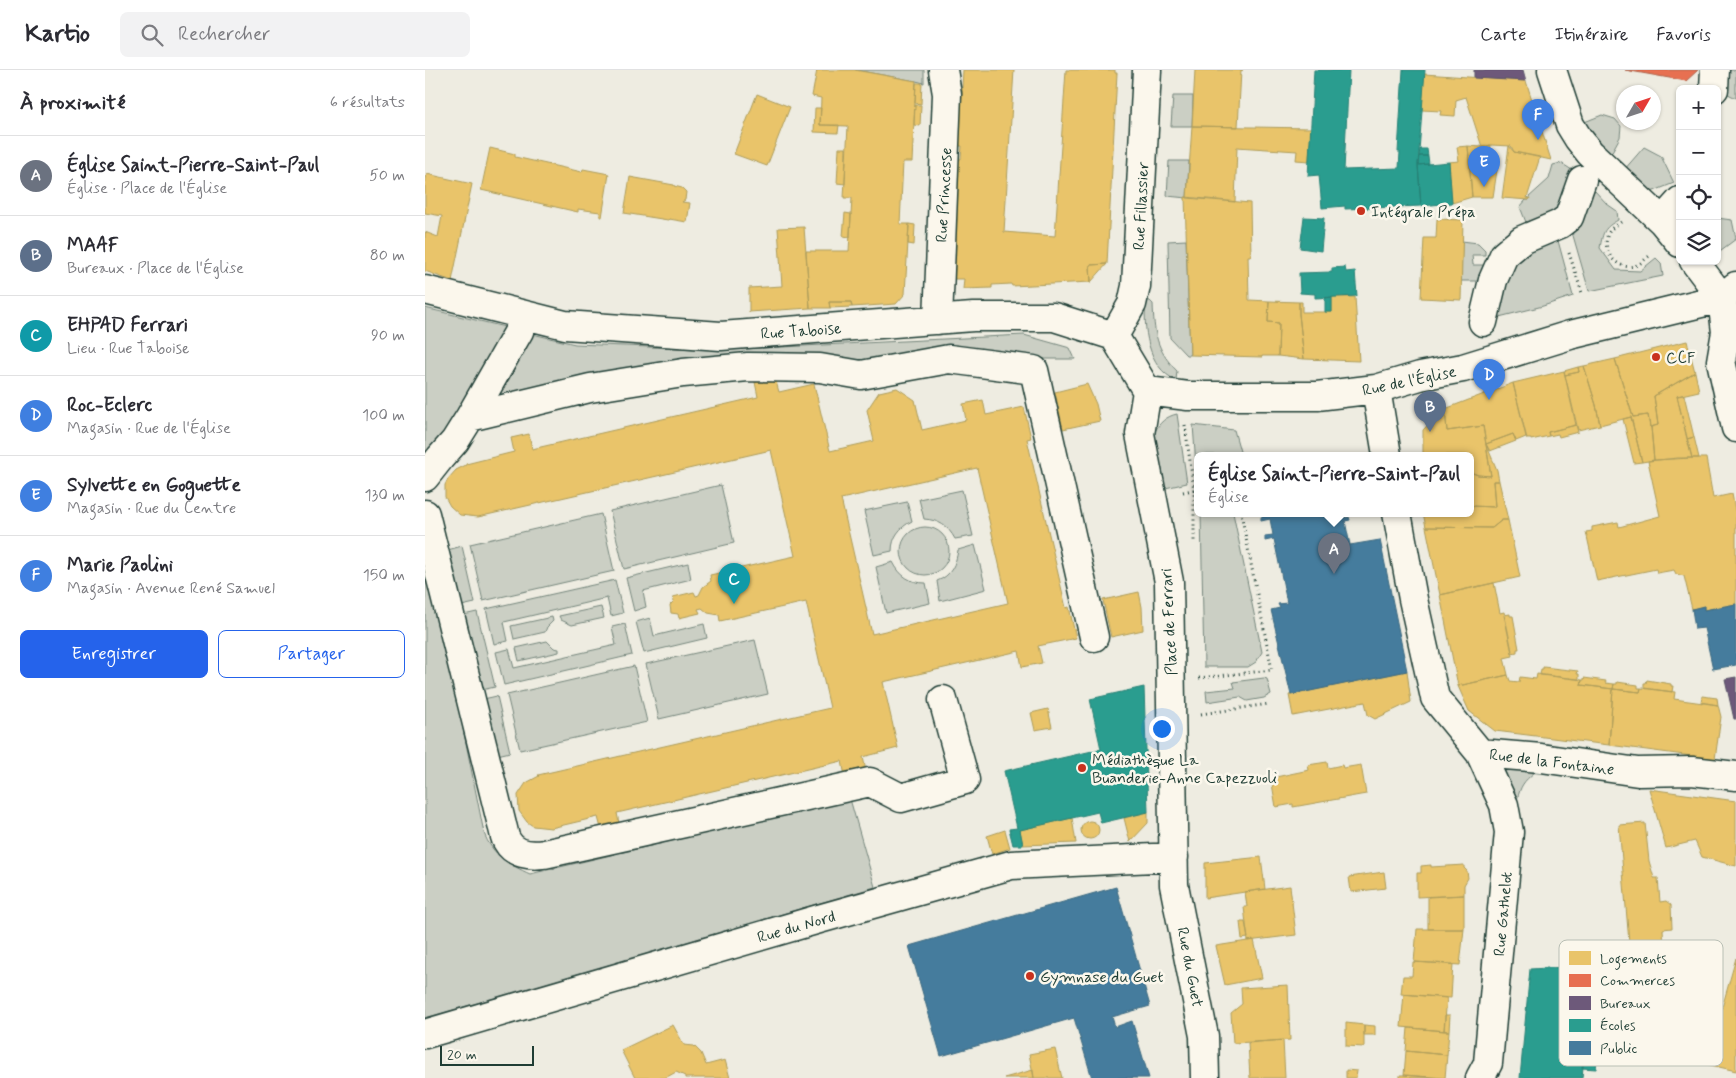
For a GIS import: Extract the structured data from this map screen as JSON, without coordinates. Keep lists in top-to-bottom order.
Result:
{
  "streets": {
    "street": [
      "Rue Princesse",
      "Rue Fillassier",
      "Rue Taboise",
      "Rue de l'Église",
      "Place de Ferrari",
      "Rue de la Fontaine",
      "Rue Gathelot",
      "Rue du Nord",
      "Rue du Guet"
    ]
  },
  "crossings": [
    ["Rue Princesse", "Rue Taboise"],
    ["Rue Fillassier", "Rue Taboise"],
    ["Rue de l'Église", "Place de Ferrari"],
    ["Place de Ferrari", "Rue du Nord"],
    ["Place de Ferrari", "Rue du Guet"],
    ["Rue de la Fontaine", "Rue Gathelot"],
    ["Rue du Nord", "Rue du Guet"]
  ],
  "places": [
    "Intégrale Prépa",
    "CCF",
    "Médiathèque La Buanderie-Anne Capezzuoli",
    "Gymnase du Guet"
  ],
  "legend": [
    "Logements",
    "Commerces",
    "Bureaux",
    "Écoles",
    "Public"
  ],
  "scale_bar": "20 m",
  "north": "top right",
  "page": {
    "header": "Kartio",
    "search": "Rechercher",
    "nav": ["Carte", "Itinéraire", "Favoris"],
    "heading": ["À proximité", "6 résultats"],
    "map_buttons": ["+", "−"],
    "pins": [
      "F",
      "E",
      "D",
      "B",
      "A",
      "C"
    ],
    "list": [
      {
        "mark": "A",
        "name": "Église Saint-Pierre-Saint-Paul",
        "note": "Église · Place de l'Église",
        "value": "50 m"
      },
      {
        "mark": "B",
        "name": "MAAF",
        "note": "Bureaux · Place de l'Église",
        "value": "80 m"
      },
      {
        "mark": "C",
        "name": "EHPAD Ferrari",
        "note": "Lieu · Rue Taboise",
        "value": "90 m"
      },
      {
        "mark": "D",
        "name": "Roc-Eclerc",
        "note": "Magasin · Rue de l'Église",
        "value": "100 m"
      },
      {
        "mark": "E",
        "name": "Sylvette en Goguette",
        "note": "Magasin · Rue du Centre",
        "value": "130 m"
      },
      {
        "mark": "F",
        "name": "Marie Paolini",
        "note": "Magasin · Avenue René Samuel",
        "value": "150 m"
      }
    ],
    "popup": ["Église Saint-Pierre-Saint-Paul", "Église"],
    "buttons": ["Enregistrer", "Partager"],
    "scale": "20 m"
  }
}
